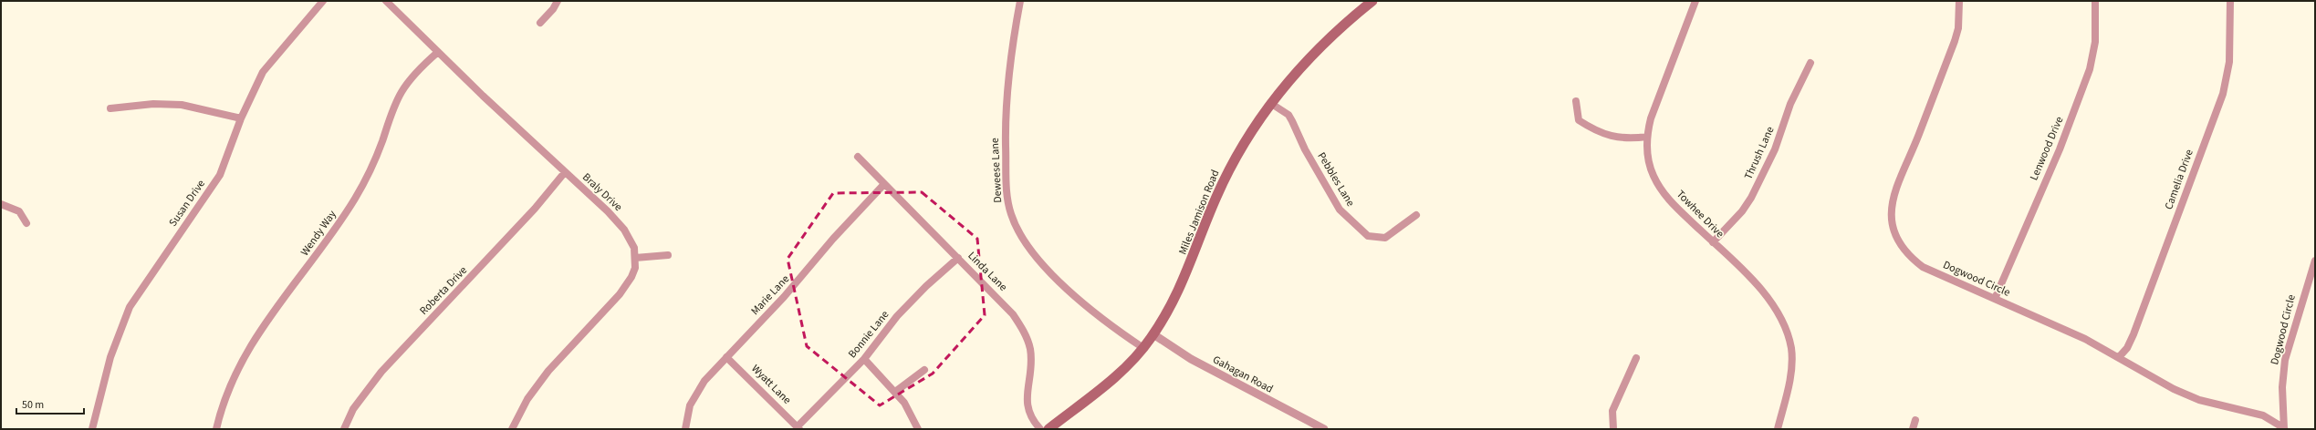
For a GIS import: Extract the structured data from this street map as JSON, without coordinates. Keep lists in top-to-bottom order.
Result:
{
  "streets": {
    "main road": ["Miles Jamison Road"],
    "street": [
      "Lenwood Drive",
      "Thrush Lane",
      "Deweese Lane",
      "Pebbles Lane",
      "Camelia Drive",
      "Braly Drive",
      "Susan Drive",
      "Towhee Drive",
      "Wendy Way",
      "Linda Lane",
      "Dogwood Circle",
      "Roberta Drive",
      "Marie Lane",
      "Bonnie Lane",
      "Gahagan Road",
      "Wyatt Lane"
    ]
  },
  "crossings": [
    ["Lenwood Drive", "Dogwood Circle"],
    ["Thrush Lane", "Towhee Drive"],
    ["Deweese Lane", "Miles Jamison Road"],
    ["Pebbles Lane", "Miles Jamison Road"],
    ["Camelia Drive", "Dogwood Circle"],
    ["Braly Drive", "Wendy Way"],
    ["Braly Drive", "Roberta Drive"],
    ["Miles Jamison Road", "Gahagan Road"],
    ["Linda Lane", "Marie Lane"],
    ["Linda Lane", "Bonnie Lane"],
    ["Marie Lane", "Wyatt Lane"],
    ["Bonnie Lane", "Wyatt Lane"]
  ],
  "scale_bar": "50 m"
}
